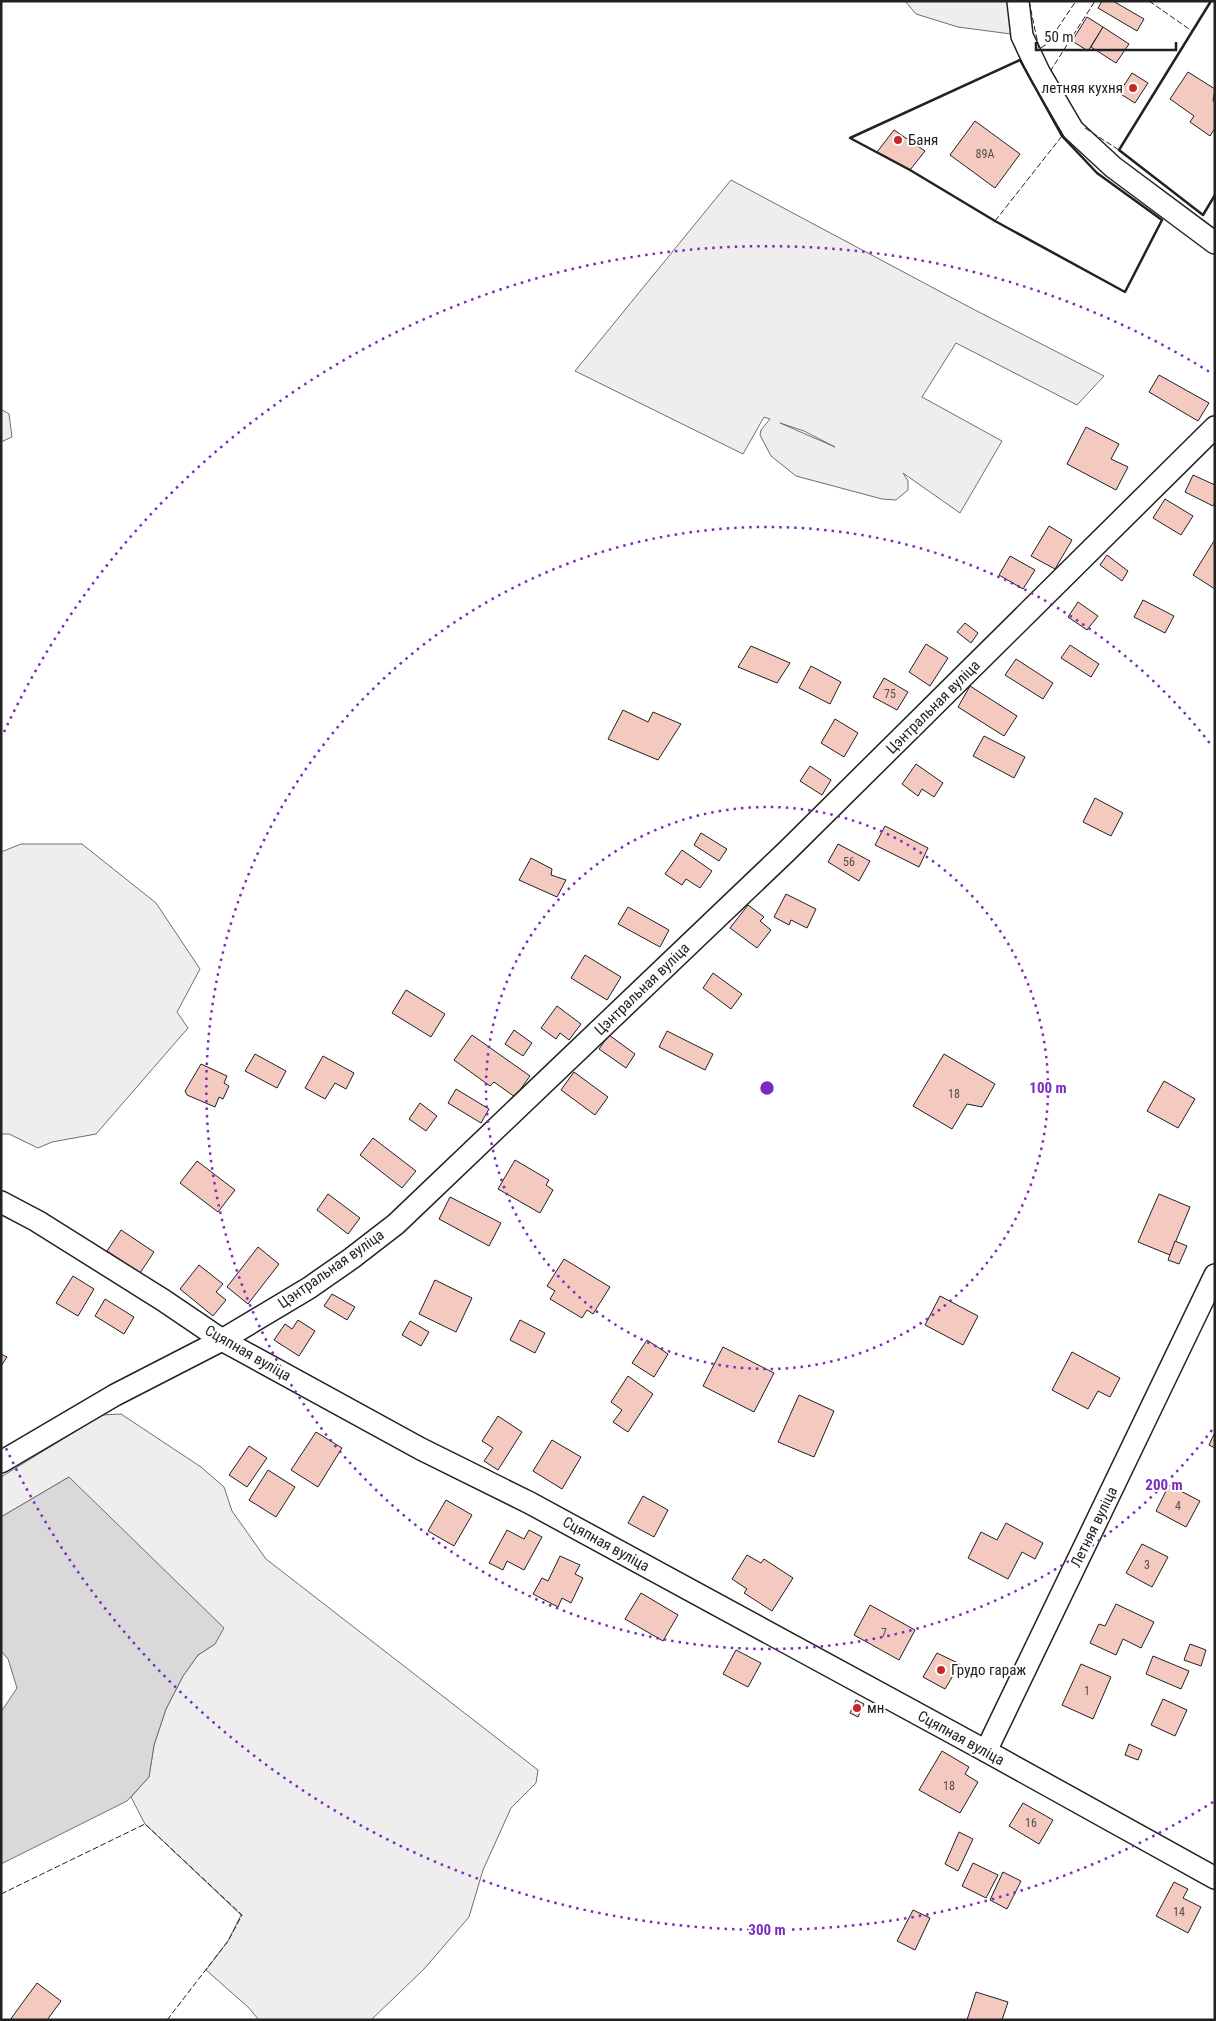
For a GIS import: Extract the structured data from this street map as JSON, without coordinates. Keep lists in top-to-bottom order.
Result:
{
  "streets": {
    "street": ["Цэнтральная вуліца", "Сцяпная вуліца", "Летняя вуліца"]
  },
  "crossings": [
    ["Цэнтральная вуліца", "Сцяпная вуліца"],
    ["Сцяпная вуліца", "Летняя вуліца"]
  ],
  "places": [
    "летняя кухня",
    "Баня",
    "Грудо гараж",
    "мн"
  ],
  "house_numbers": [
    "89А",
    "75",
    "56",
    "18",
    "4",
    "3",
    "7",
    "1",
    "18",
    "16",
    "14"
  ],
  "scale_bar": "50 m",
  "rings": ["100 m", "200 m", "300 m"]
}
